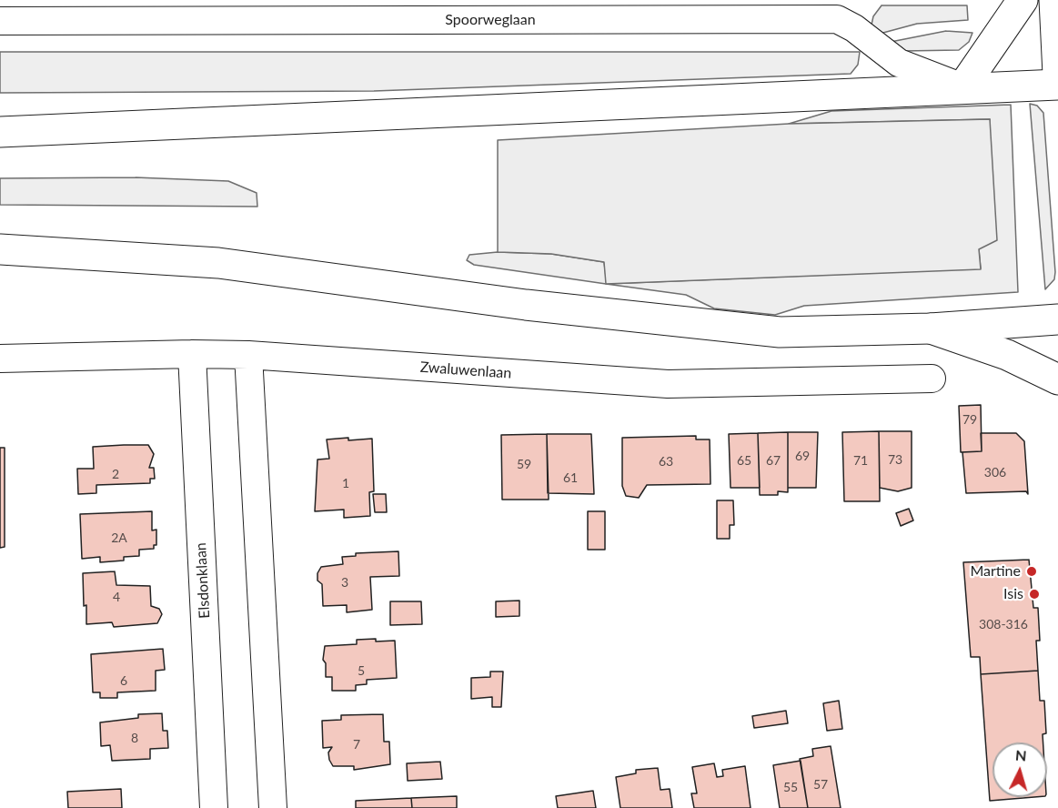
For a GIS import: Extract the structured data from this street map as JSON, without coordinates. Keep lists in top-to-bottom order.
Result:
{
  "streets": {
    "street": ["Spoorweglaan", "Zwaluwenlaan", "Elsdonklaan"]
  },
  "crossings": [
    ["Zwaluwenlaan", "Elsdonklaan"]
  ],
  "places": ["Martine", "Isis"],
  "house_numbers": [
    "79",
    "69",
    "73",
    "65",
    "67",
    "71",
    "63",
    "59",
    "306",
    "2",
    "61",
    "1",
    "2A",
    "3",
    "4",
    "308-316",
    "5",
    "6",
    "8",
    "7",
    "57",
    "55"
  ],
  "north": "top"
}
